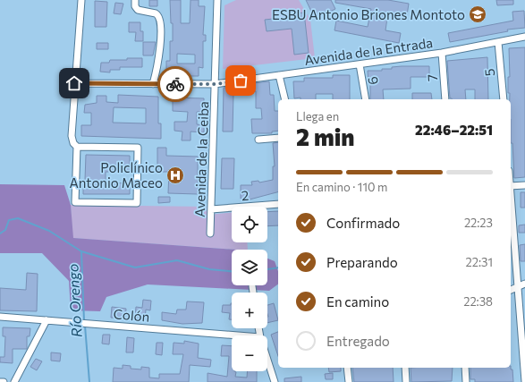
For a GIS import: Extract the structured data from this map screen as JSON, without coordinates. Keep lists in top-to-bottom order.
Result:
{
  "streets": {
    "street": [
      "Avenida de la Entrada",
      "5",
      "7",
      "9",
      "Avenida de la Ceiba",
      "2",
      "Colón"
    ]
  },
  "crossings": [
    ["Avenida de la Entrada", "5"],
    ["Avenida de la Entrada", "7"],
    ["Avenida de la Entrada", "9"],
    ["Avenida de la Entrada", "Avenida de la Ceiba"],
    ["Avenida de la Ceiba", "2"]
  ],
  "water": ["Río Orengo"],
  "places": {
    "school or university": ["ESBU Antonio Briones Montoto"],
    "hospital": ["Policlínico Antonio Maceo"]
  },
  "page": {
    "heading": ["2 min", "Llega en", "22:46–22:51"],
    "bar": "En camino · 110 m",
    "list": [
      ["Confirmado", "22:23"],
      ["Preparando", "22:31"],
      ["En camino", "22:38"],
      "Entregado"
    ],
    "map_buttons": ["+", "−"]
  }
}
